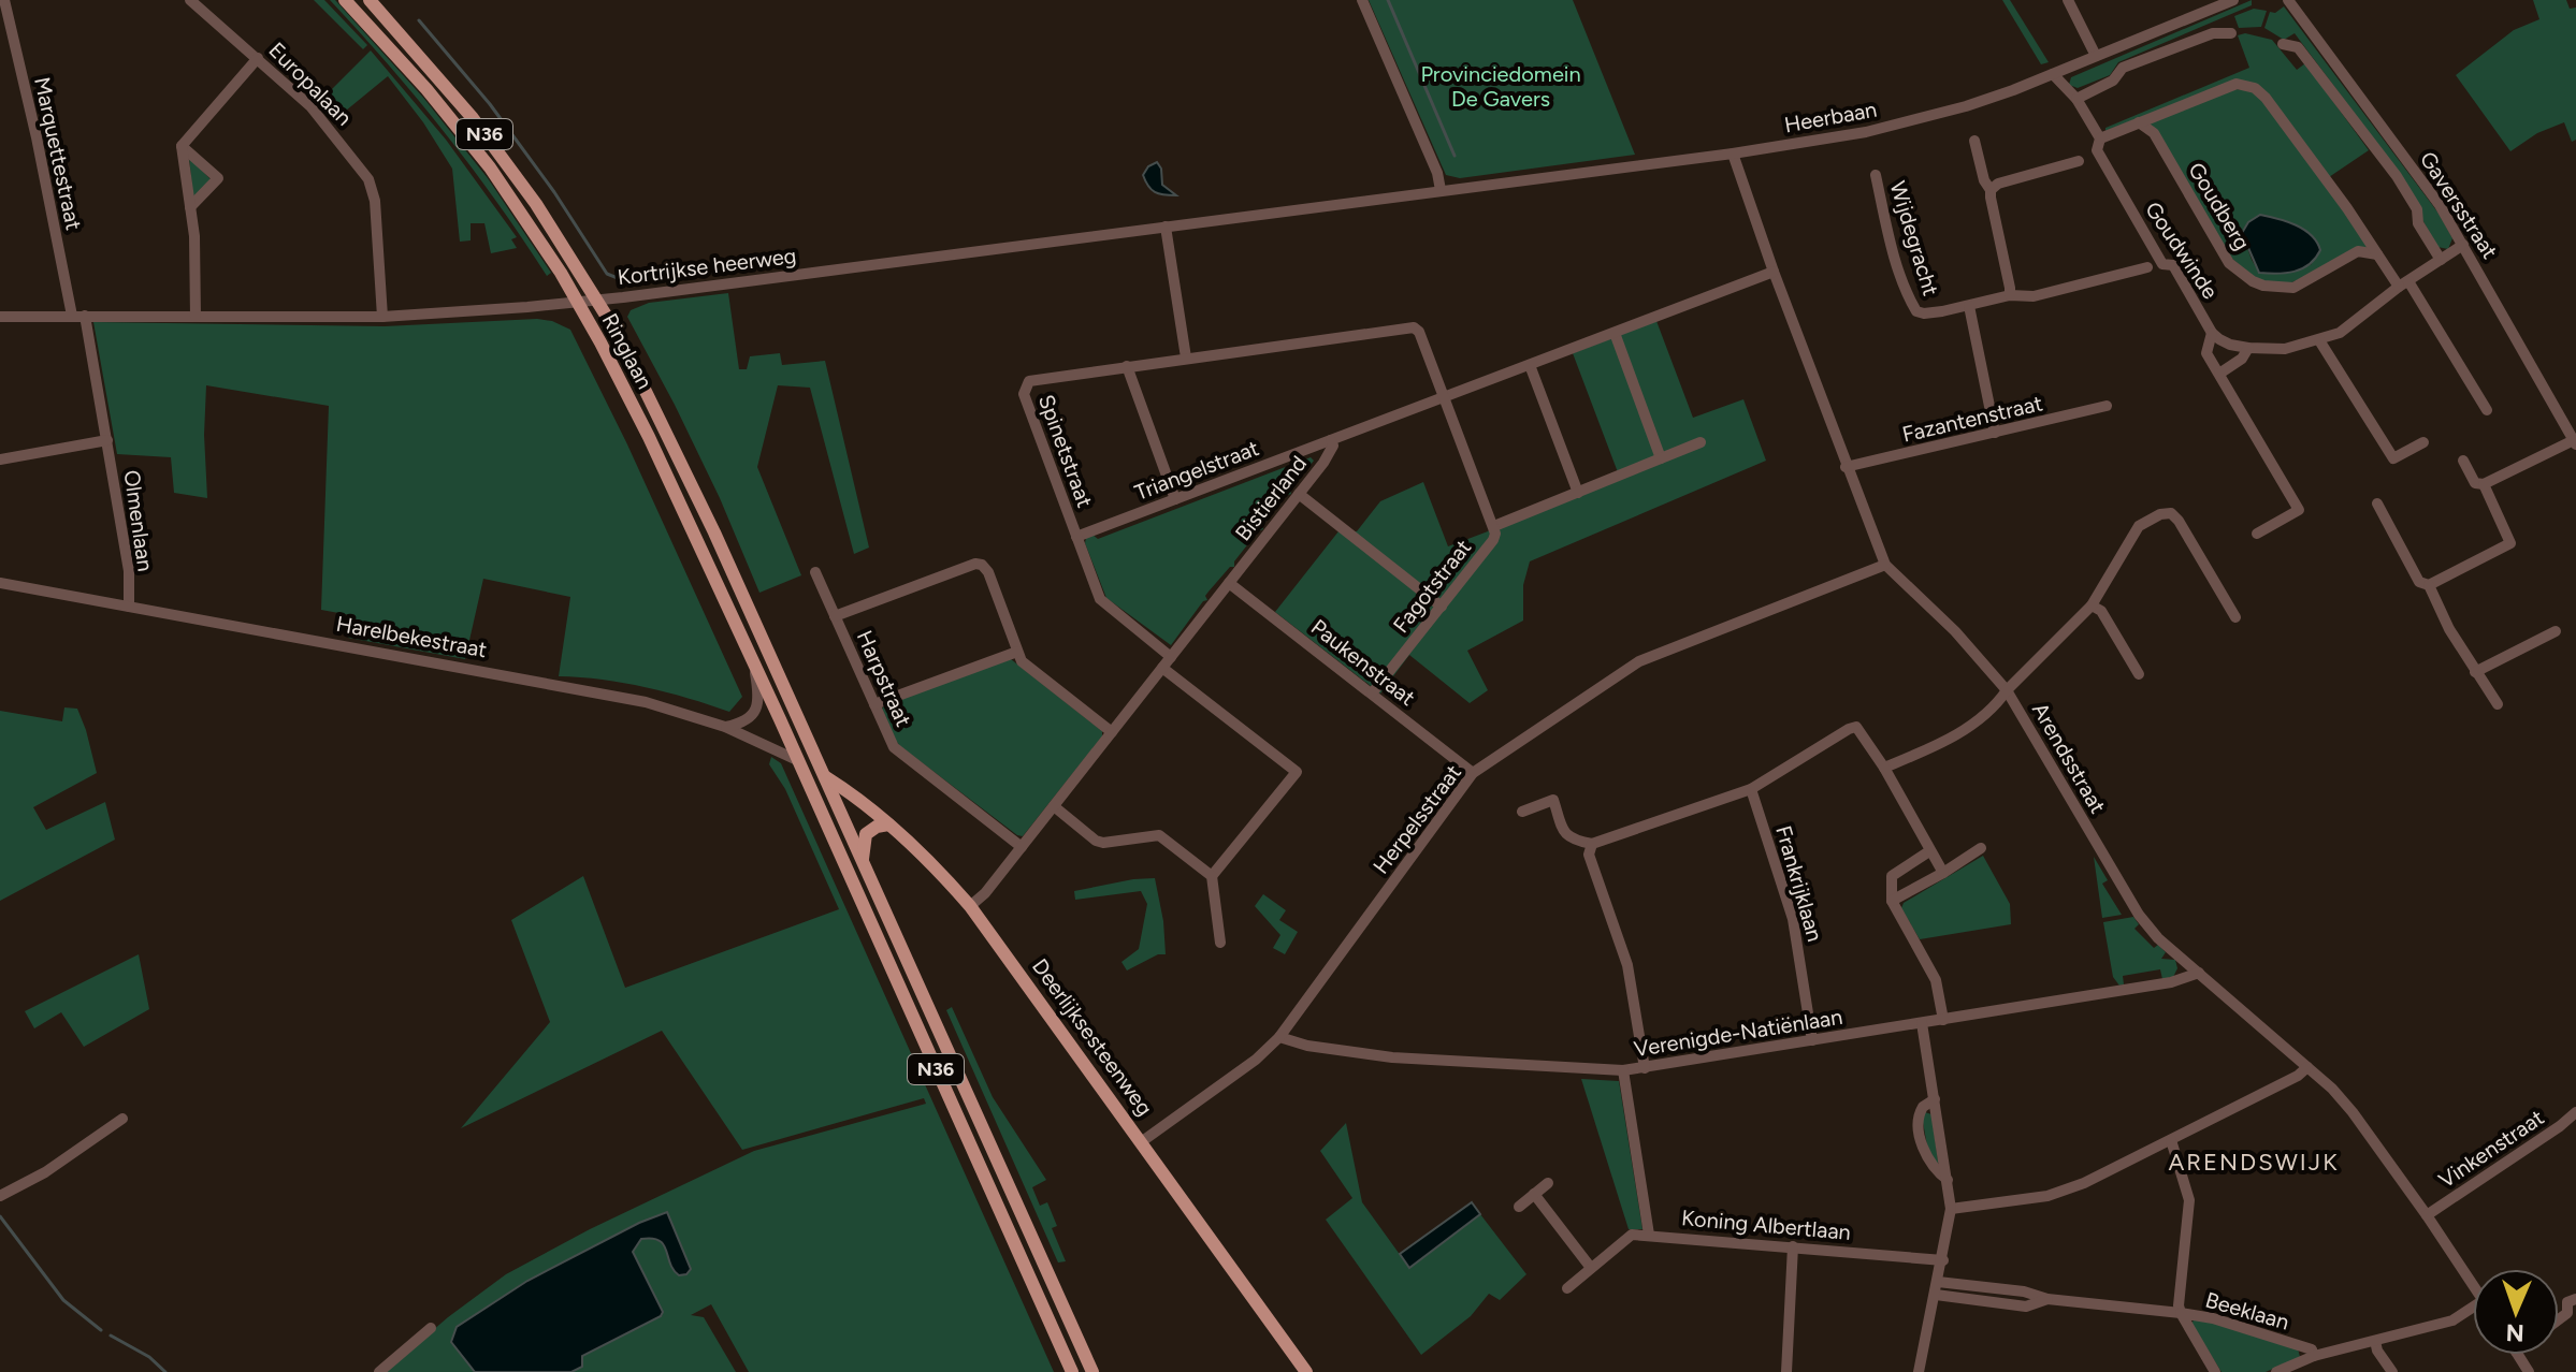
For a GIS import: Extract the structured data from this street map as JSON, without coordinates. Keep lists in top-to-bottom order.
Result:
{
  "streets": {
    "main road": ["N36", "Ringlaan", "Deerlijksesteenweg"],
    "street": [
      "Europalaan",
      "Heerbaan",
      "Marquettestraat",
      "Gaversstraat",
      "Goudberg",
      "Wijdegracht",
      "Goudwinde",
      "Kortrijkse heerweg",
      "Fazantenstraat",
      "Spinetstraat",
      "Triangelstraat",
      "Bistierland",
      "Olmenlaan",
      "Fagotstraat",
      "Harelbekestraat",
      "Paukenstraat",
      "Harpstraat",
      "Arendsstraat",
      "Herpelsstraat",
      "Frankrijklaan",
      "Verenigde-Natiënlaan",
      "Vinkenstraat",
      "Koning Albertlaan",
      "Beeklaan"
    ]
  },
  "crossings": [
    ["Europalaan", "Kortrijkse heerweg"],
    ["Heerbaan", "Goudwinde"],
    ["Heerbaan", "Kortrijkse heerweg"],
    ["Heerbaan", "Arendsstraat"],
    ["N36", "Ringlaan"],
    ["N36", "Harelbekestraat"],
    ["N36", "Deerlijksesteenweg"],
    ["Marquettestraat", "Kortrijkse heerweg"],
    ["Wijdegracht", "Fazantenstraat"],
    ["Kortrijkse heerweg", "Ringlaan"],
    ["Kortrijkse heerweg", "Olmenlaan"],
    ["Ringlaan", "Harelbekestraat"],
    ["Ringlaan", "Deerlijksesteenweg"],
    ["Fazantenstraat", "Arendsstraat"],
    ["Spinetstraat", "Triangelstraat"],
    ["Spinetstraat", "Bistierland"],
    ["Spinetstraat", "Fagotstraat"],
    ["Triangelstraat", "Bistierland"],
    ["Bistierland", "Paukenstraat"],
    ["Bistierland", "Harpstraat"],
    ["Bistierland", "Deerlijksesteenweg"],
    ["Olmenlaan", "Harelbekestraat"],
    ["Fagotstraat", "Paukenstraat"],
    ["Harelbekestraat", "Deerlijksesteenweg"],
    ["Paukenstraat", "Herpelsstraat"],
    ["Arendsstraat", "Herpelsstraat"],
    ["Arendsstraat", "Verenigde-Natiënlaan"],
    ["Arendsstraat", "Vinkenstraat"],
    ["Herpelsstraat", "Verenigde-Natiënlaan"],
    ["Herpelsstraat", "Deerlijksesteenweg"],
    ["Frankrijklaan", "Verenigde-Natiënlaan"],
    ["Verenigde-Natiënlaan", "Koning Albertlaan"]
  ],
  "districts": ["ARENDSWIJK"],
  "parks": ["Provinciedomein De Gavers"],
  "north": "bottom"
}
